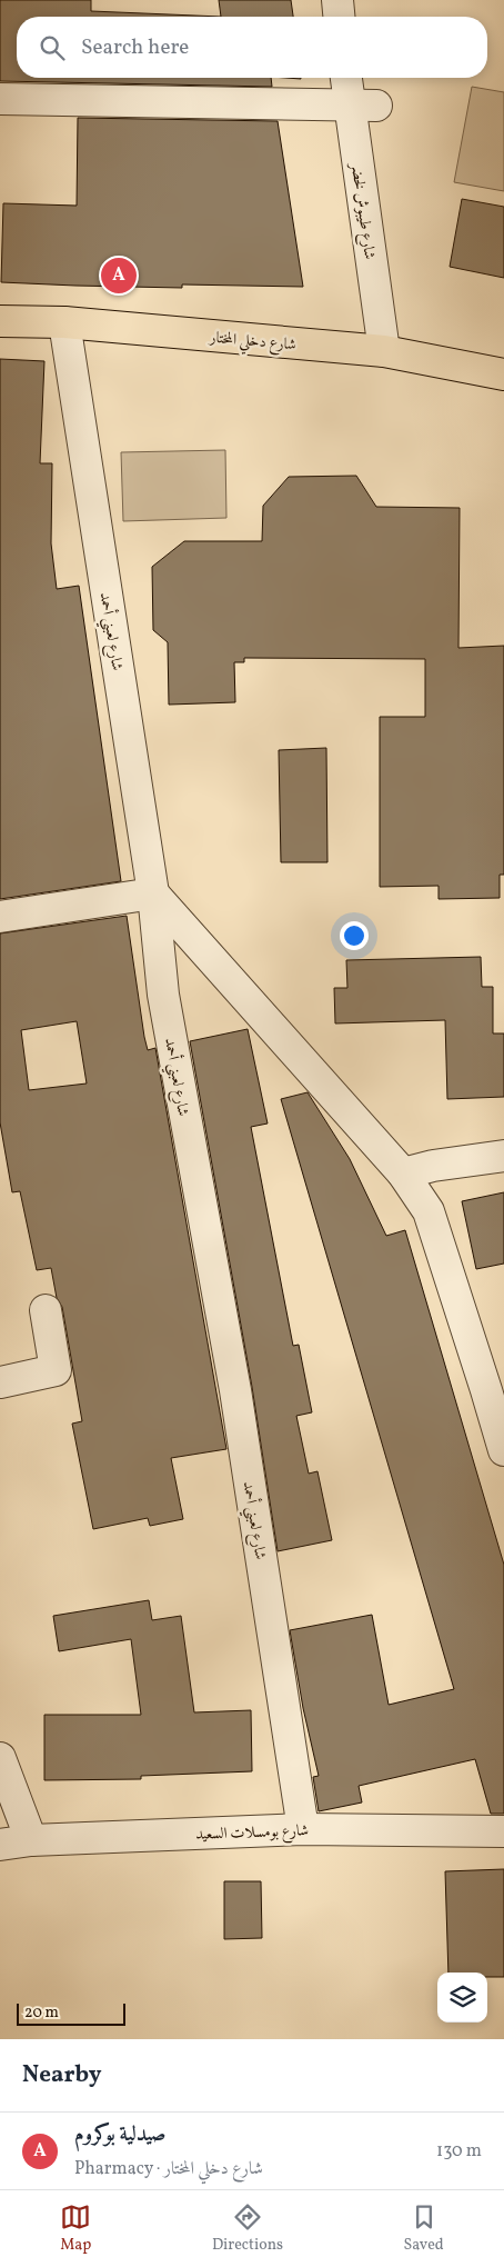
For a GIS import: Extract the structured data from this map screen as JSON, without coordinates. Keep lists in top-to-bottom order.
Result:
{
  "streets": {
    "main road": ["شارع دخلي المختار"],
    "street": ["شارع طيبوش لخضر", "شارع لعبني أحمد", "شارع بومسلات السعيد"]
  },
  "crossings": [
    ["شارع طيبوش لخضر", "شارع دخلي المختار"],
    ["شارع دخلي المختار", "شارع لعبني أحمد"],
    ["شارع لعبني أحمد", "شارع بومسلات السعيد"]
  ],
  "scale_bar": "20 m",
  "page": {
    "search": "Search here",
    "pins": "A",
    "scale": "20 m",
    "heading": "Nearby",
    "list": [
      {
        "mark": "A",
        "name": "صيدلية بوكروم",
        "note": "Pharmacy · شارع دخلي المختار",
        "value": "130 m"
      }
    ],
    "nav": ["Map", "Directions", "Saved"]
  }
}
